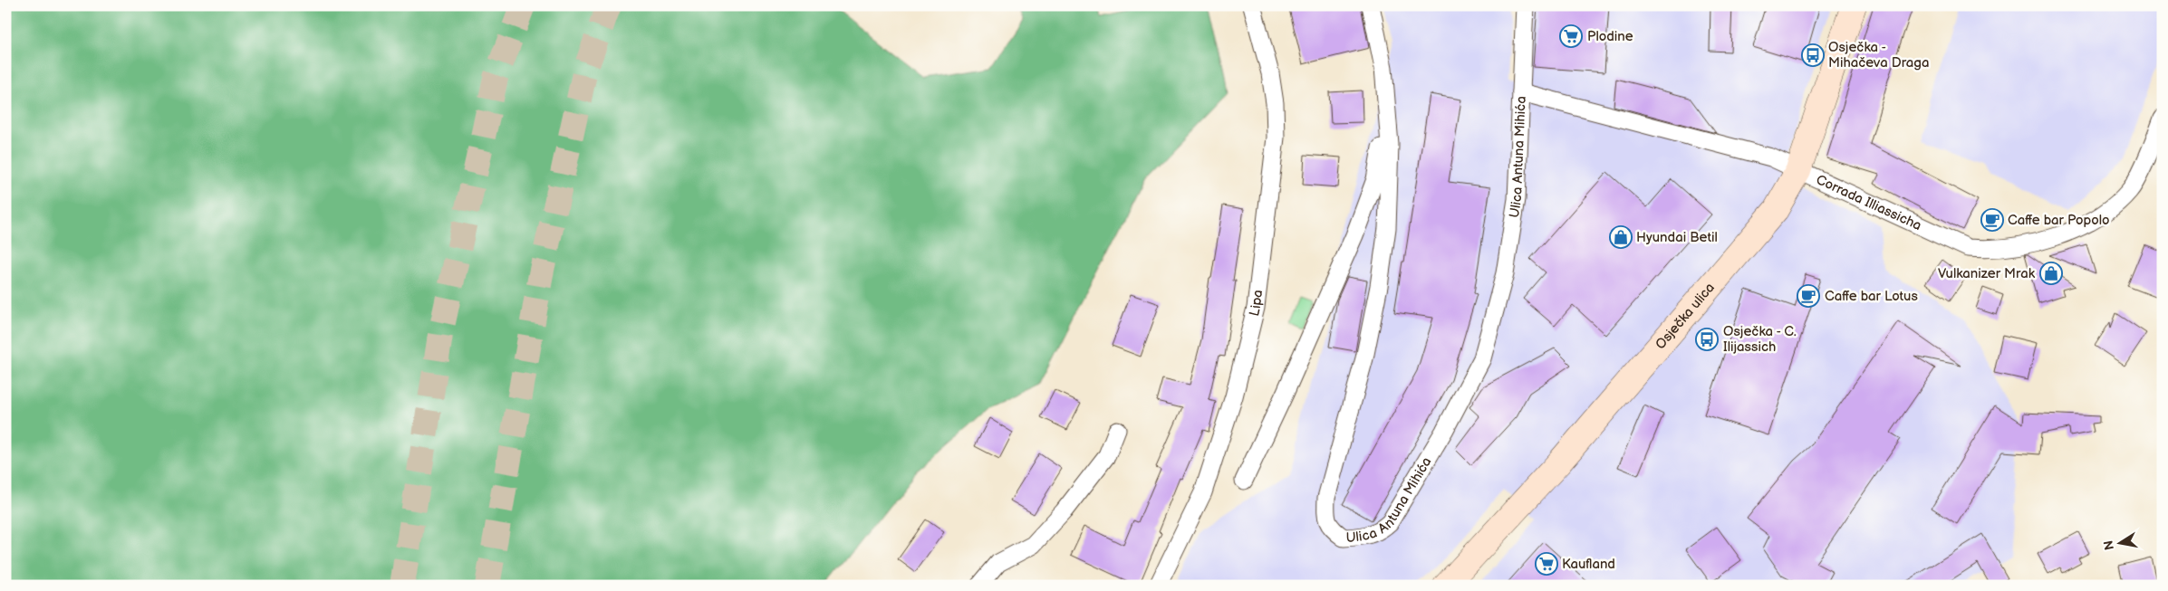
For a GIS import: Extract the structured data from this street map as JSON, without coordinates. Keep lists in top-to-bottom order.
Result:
{
  "streets": {
    "main road": ["Osječka ulica"],
    "street": ["Ulica Antuna Mihića", "Corrada Illiassicha", "Lipa"]
  },
  "crossings": [
    ["Ulica Antuna Mihića", "Corrada Illiassicha"],
    ["Corrada Illiassicha", "Osječka ulica"]
  ],
  "places": {
    "supermarket": ["Plodine", "Kaufland"],
    "bus stop": ["Osječka - Mihačeva Draga", "Osječka - C. Ilijassich"],
    "cafe": ["Caffe bar Popolo", "Caffe bar Lotus"],
    "shop": ["Hyundai Betil", "Vulkanizer Mrak"]
  },
  "north": "left"
}
